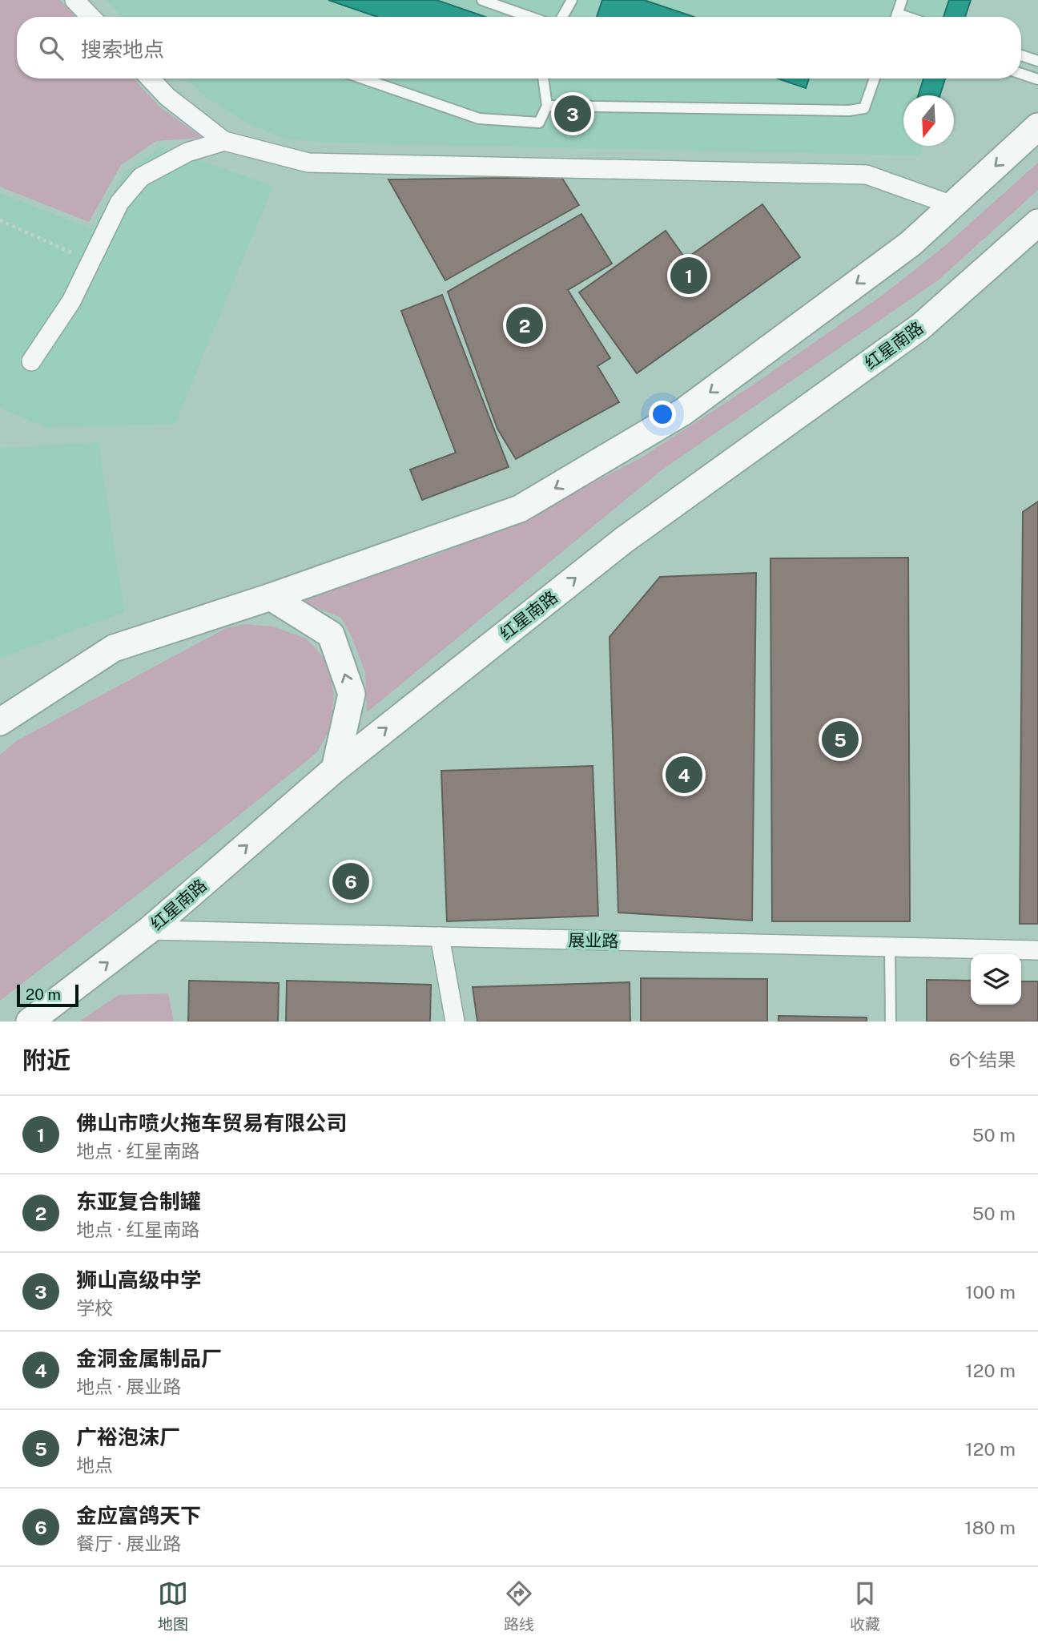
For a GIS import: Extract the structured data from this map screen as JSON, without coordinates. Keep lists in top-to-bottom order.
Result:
{
  "streets": {
    "main road": ["红星南路"],
    "street": ["展业路"]
  },
  "crossings": [
    ["红星南路", "展业路"]
  ],
  "scale_bar": "20 m",
  "north": "bottom",
  "page": {
    "search": "搜索地点",
    "pins": [
      "3",
      "1",
      "2",
      "5",
      "4",
      "6"
    ],
    "scale": "20 m",
    "heading": ["附近", "6个结果"],
    "list": [
      {
        "mark": "1",
        "name": "佛山市喷火拖车贸易有限公司",
        "note": "地点 · 红星南路",
        "value": "50 m"
      },
      {
        "mark": "2",
        "name": "东亚复合制罐",
        "note": "地点 · 红星南路",
        "value": "50 m"
      },
      {
        "mark": "3",
        "name": "狮山高级中学",
        "note": "学校",
        "value": "100 m"
      },
      {
        "mark": "4",
        "name": "金洞金属制品厂",
        "note": "地点 · 展业路",
        "value": "120 m"
      },
      {
        "mark": "5",
        "name": "广裕泡沫厂",
        "note": "地点",
        "value": "120 m"
      },
      {
        "mark": "6",
        "name": "金应富鸽天下",
        "note": "餐厅 · 展业路",
        "value": "180 m"
      }
    ],
    "nav": ["地图", "路线", "收藏"]
  }
}
